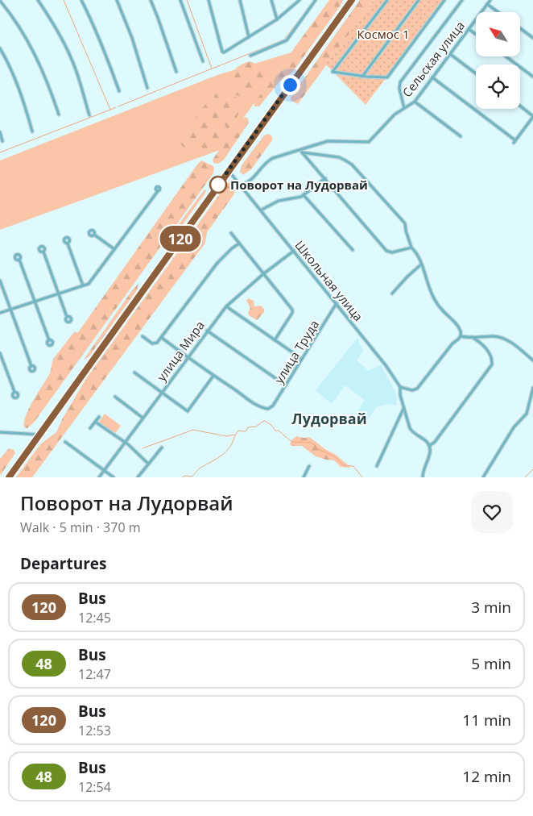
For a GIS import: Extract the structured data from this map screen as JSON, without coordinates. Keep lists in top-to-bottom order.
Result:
{
  "streets": {
    "street": [
      "Сельская улица",
      "Школьная улица",
      "улица Мира",
      "улица Труда"
    ]
  },
  "crossings": [
    ["Школьная улица", "улица Мира"],
    ["Школьная улица", "улица Труда"]
  ],
  "districts": ["Лудорвай"],
  "parks": ["Космос 1"],
  "places": ["Поворот на Лудорвай"],
  "lines": ["bus line 120"],
  "north": "top left",
  "page": {
    "on_map": "120",
    "heading": [
      ["Поворот на Лудорвай", "Walk · 5 min · 370 m"],
      "Departures"
    ],
    "list": [
      {
        "mark": "120",
        "name": "Bus",
        "note": "12:45",
        "value": "3 min"
      },
      {
        "mark": "48",
        "name": "Bus",
        "note": "12:47",
        "value": "5 min"
      },
      {
        "mark": "120",
        "name": "Bus",
        "note": "12:53",
        "value": "11 min"
      },
      {
        "mark": "48",
        "name": "Bus",
        "note": "12:54",
        "value": "12 min"
      }
    ]
  }
}
